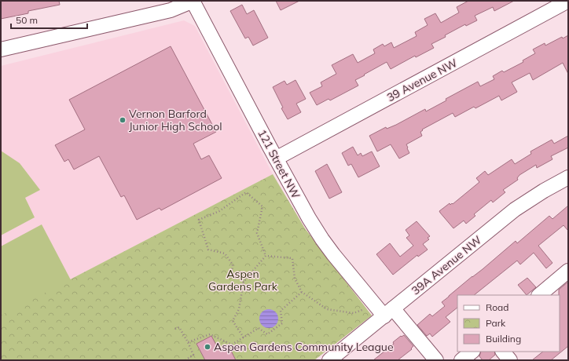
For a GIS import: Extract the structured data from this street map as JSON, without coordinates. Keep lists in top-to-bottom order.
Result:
{
  "streets": {
    "street": ["39 Avenue NW", "121 Street NW", "39A Avenue NW"]
  },
  "crossings": [
    ["39 Avenue NW", "121 Street NW"],
    ["121 Street NW", "39A Avenue NW"]
  ],
  "parks": ["Aspen Gardens Park"],
  "places": ["Vernon Barford Junior High School", "Aspen Gardens Community League"],
  "legend": ["Road", "Park", "Building"],
  "scale_bar": "50 m"
}
